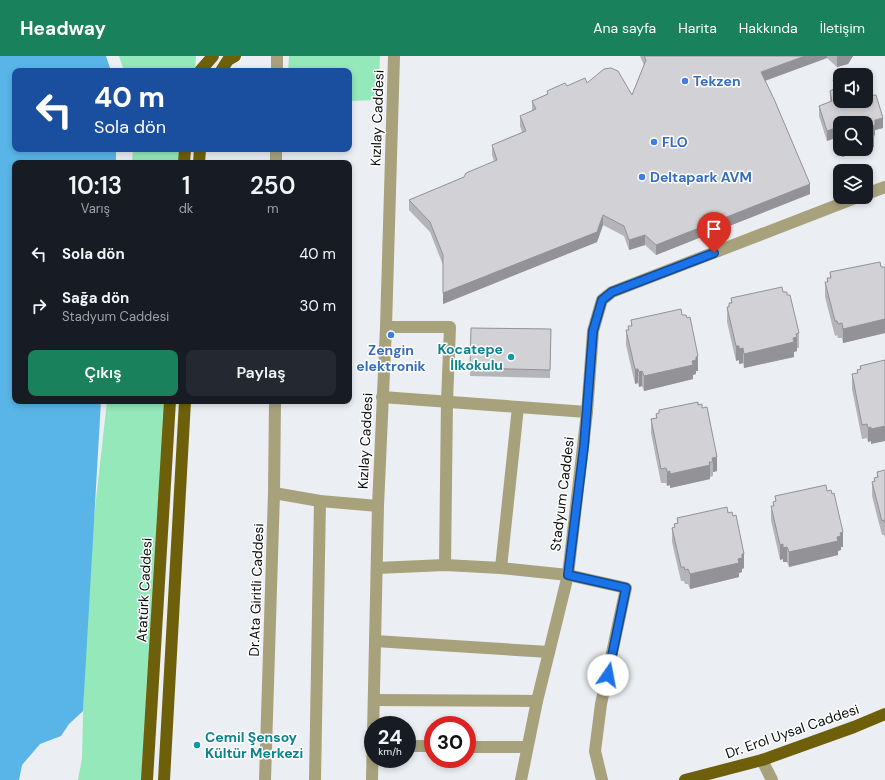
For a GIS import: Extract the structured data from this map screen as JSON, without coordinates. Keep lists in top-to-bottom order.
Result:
{
  "streets": {
    "main road": ["Atatürk Caddesi", "Dr. Erol Uysal Caddesi"],
    "street": ["Kızılay Caddesi", "Stadyum Caddesi", "Dr.Ata Giritli Caddesi"]
  },
  "places": [
    "Tekzen",
    "FLO",
    "Deltapark AVM",
    "Zengin elektronik",
    "Kocatepe İlkokulu",
    "Cemil Şensoy Kültür Merkezi"
  ],
  "page": {
    "header": "Headway",
    "nav": [
      "Ana sayfa",
      "Harita",
      "Hakkında",
      "İletişim"
    ],
    "turn": ["40 m", "Sola dön"],
    "eta": [
      "10:13",
      "Varış",
      "1",
      "dk",
      "250",
      "m"
    ],
    "list": [
      {
        "name": "Sola dön",
        "value": "40 m"
      },
      {
        "name": "Sağa dön",
        "note": "Stadyum Caddesi",
        "value": "30 m"
      }
    ],
    "buttons": ["Çıkış", "Paylaş"],
    "speed": "24 km/h",
    "limit": "30"
  }
}
